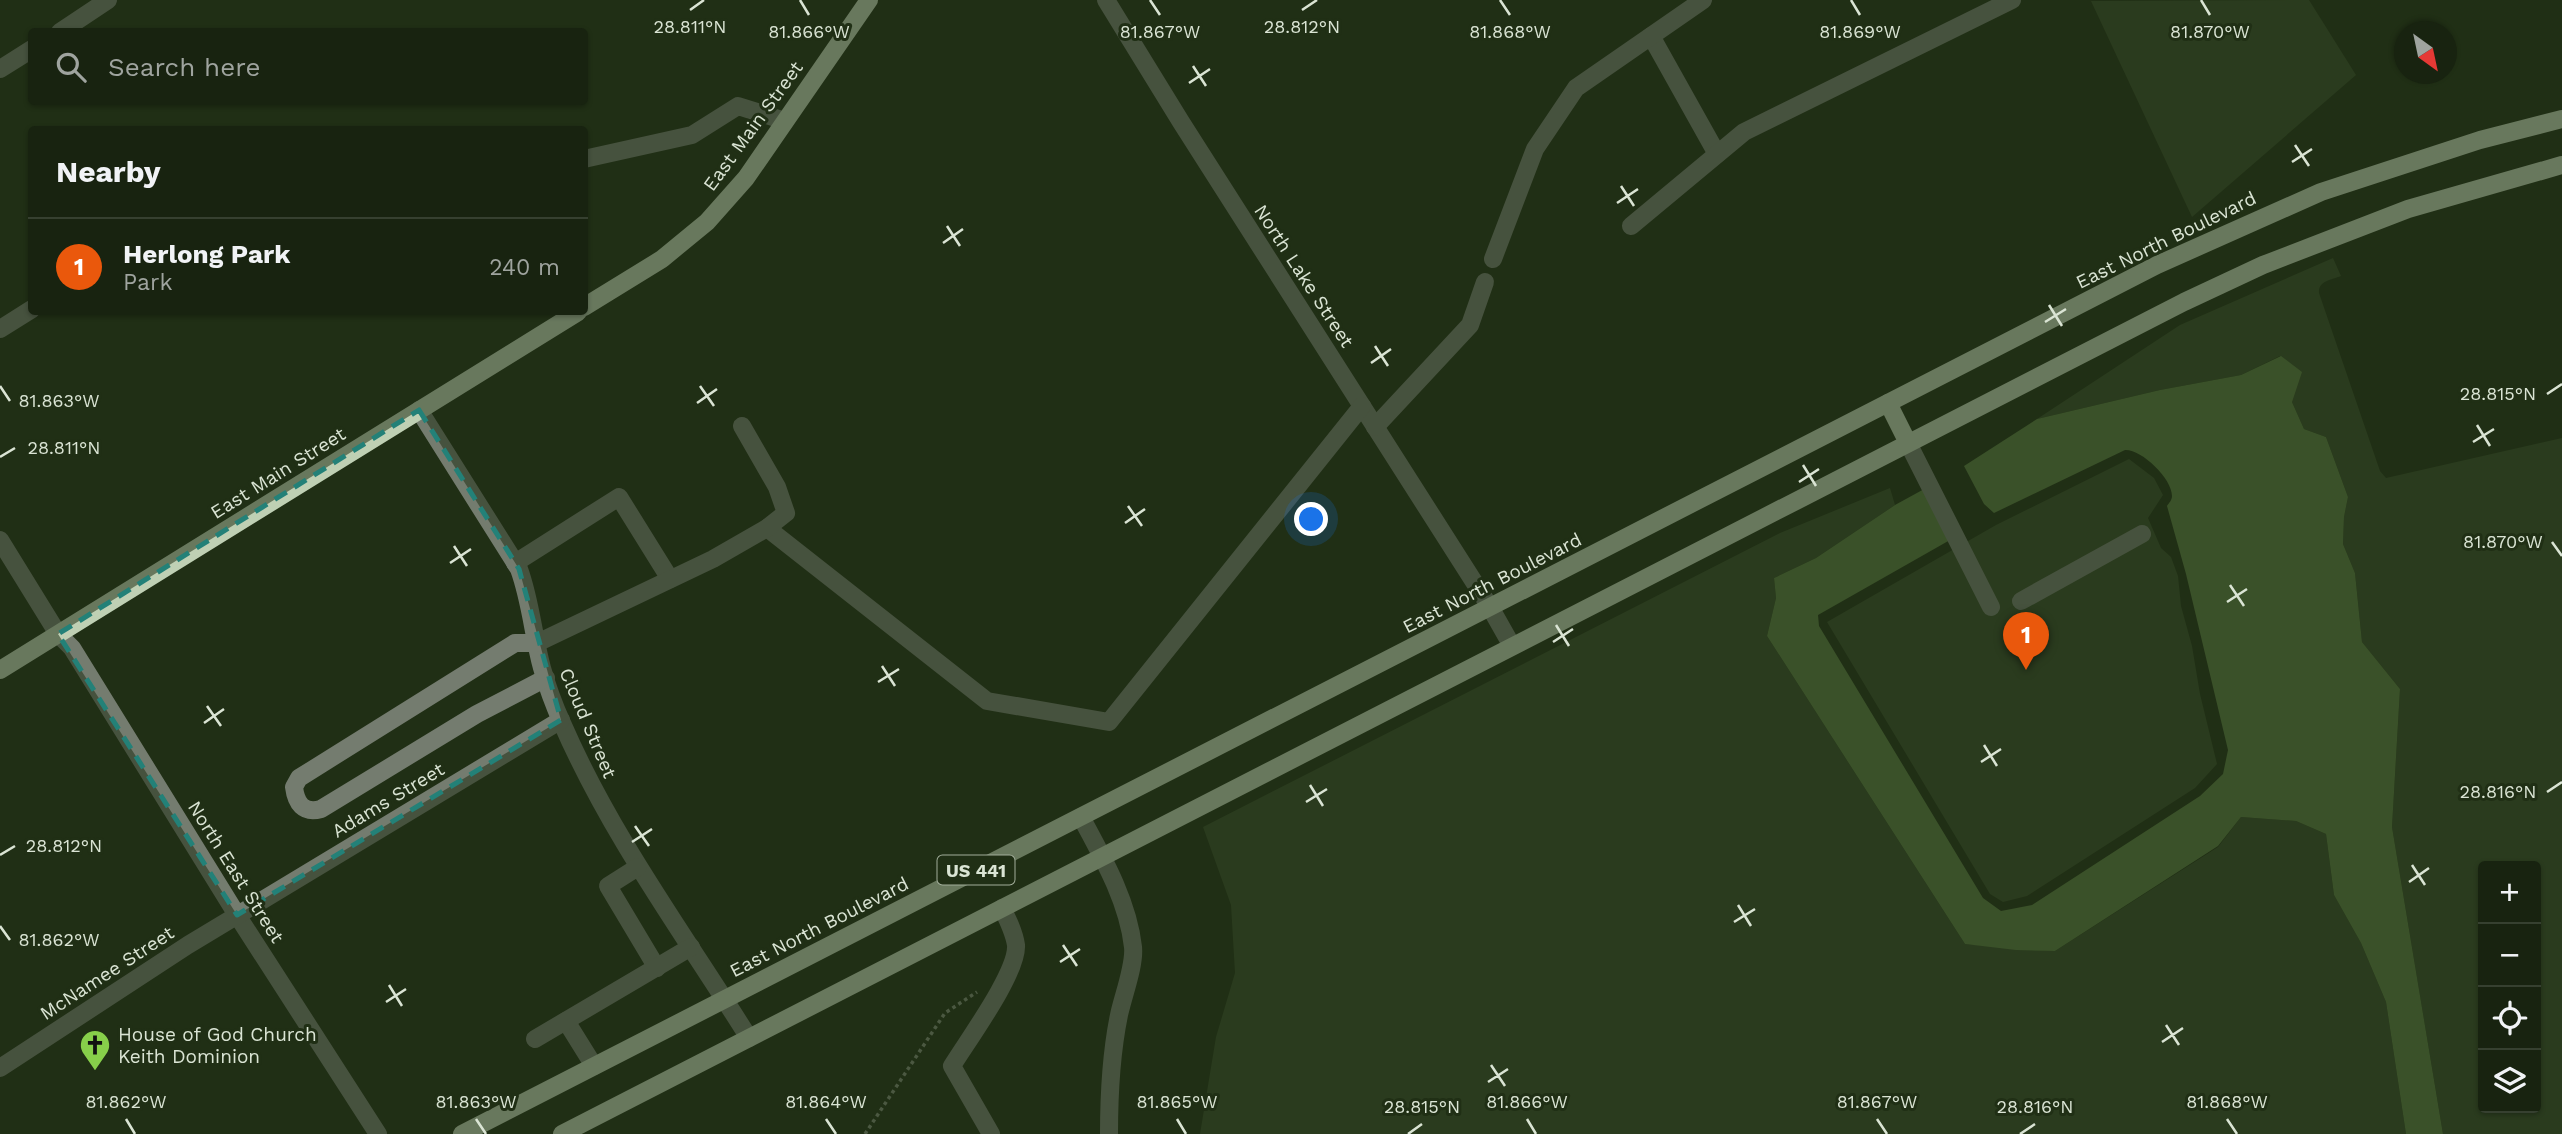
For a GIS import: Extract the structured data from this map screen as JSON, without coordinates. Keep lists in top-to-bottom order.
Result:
{
  "streets": {
    "main road": ["East Main Street", "East North Boulevard", "US 441"],
    "street": [
      "North Lake Street",
      "Cloud Street",
      "Adams Street",
      "North East Street",
      "McNamee Street"
    ]
  },
  "crossings": [
    ["East Main Street", "Cloud Street"],
    ["East Main Street", "North East Street"],
    ["East North Boulevard", "North Lake Street"],
    ["East North Boulevard", "Cloud Street"],
    ["North Lake Street", "US 441"],
    ["Cloud Street", "Adams Street"],
    ["Cloud Street", "US 441"],
    ["Adams Street", "North East Street"],
    ["Adams Street", "McNamee Street"],
    ["North East Street", "McNamee Street"]
  ],
  "places": {
    "church": ["House of God Church Keith Dominion"]
  },
  "north": "bottom right",
  "page": {
    "search": "Search here",
    "heading": "Nearby",
    "list": [
      {
        "mark": "1",
        "name": "Herlong Park",
        "note": "Park",
        "value": "240 m"
      }
    ],
    "pins": "1",
    "map_buttons": ["+", "−"]
  },
  "coordinates": [
    "28.811°N",
    "28.812°N",
    "81.866°W",
    "81.867°W",
    "81.868°W",
    "81.869°W",
    "81.870°W",
    "28.815°N",
    "81.863°W",
    "28.816°N",
    "81.862°W",
    "81.864°W",
    "81.865°W"
  ]
}
